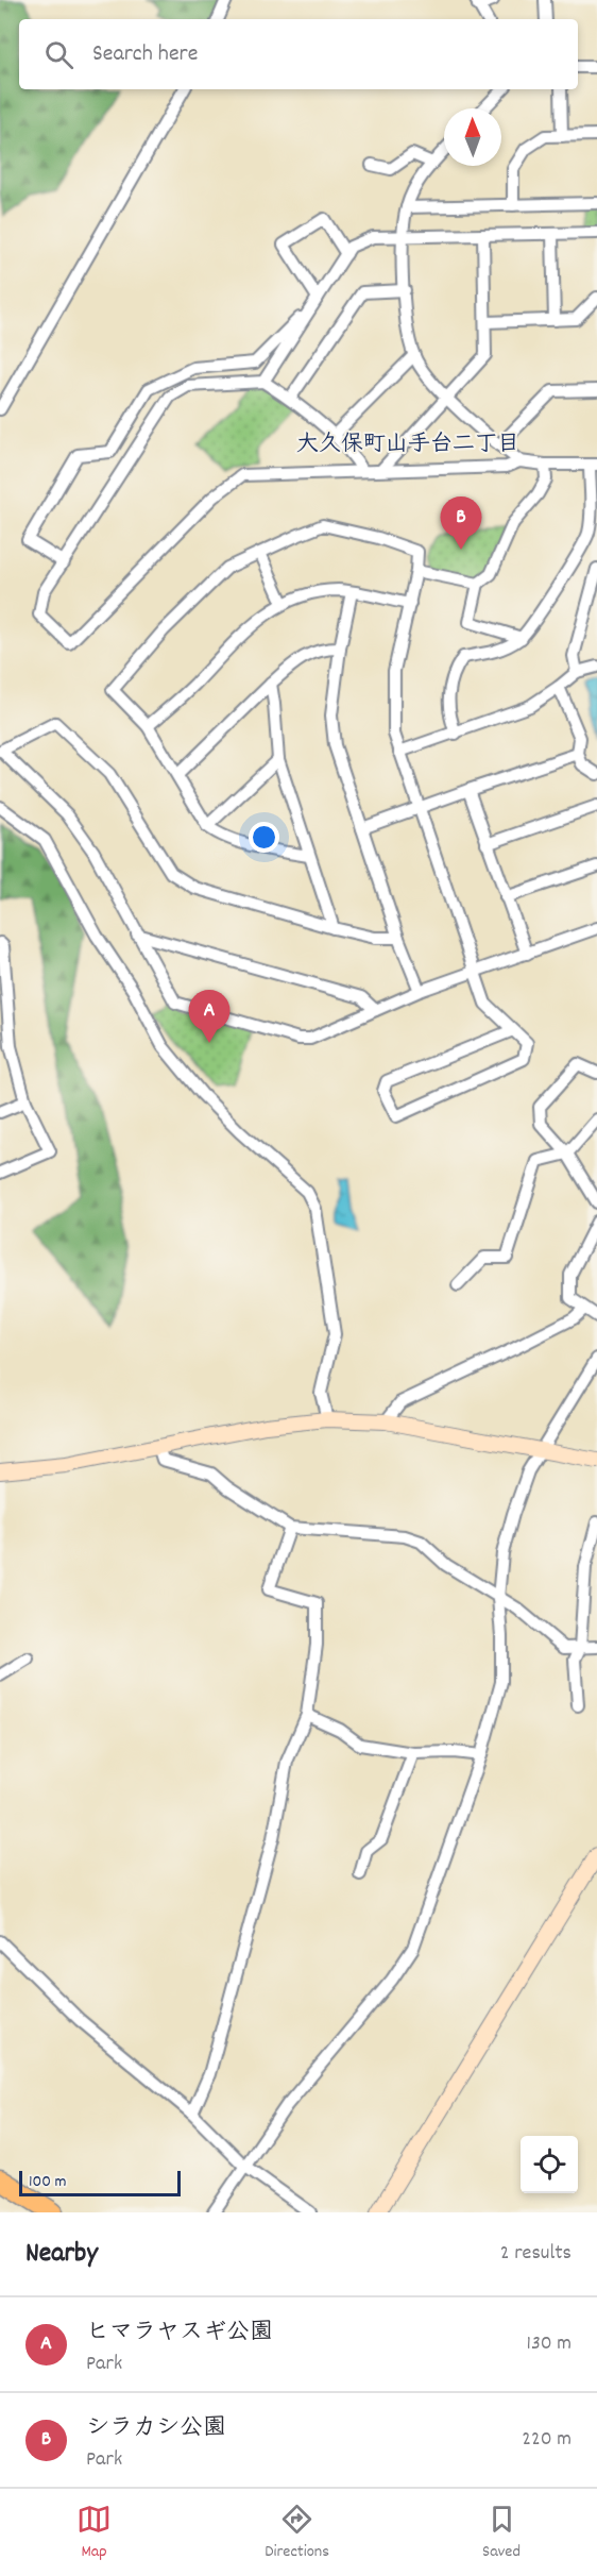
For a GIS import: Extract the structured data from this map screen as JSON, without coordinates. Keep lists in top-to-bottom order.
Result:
{
  "districts": ["大久保町山手台二丁目"],
  "scale_bar": "100 m",
  "north": "top",
  "page": {
    "search": "Search here",
    "pins": ["B", "A"],
    "scale": "100 m",
    "heading": ["Nearby", "2 results"],
    "list": [
      {
        "mark": "A",
        "name": "ヒマラヤスギ公園",
        "note": "Park",
        "value": "130 m"
      },
      {
        "mark": "B",
        "name": "シラカシ公園",
        "note": "Park",
        "value": "220 m"
      }
    ],
    "nav": ["Map", "Directions", "Saved"]
  }
}
